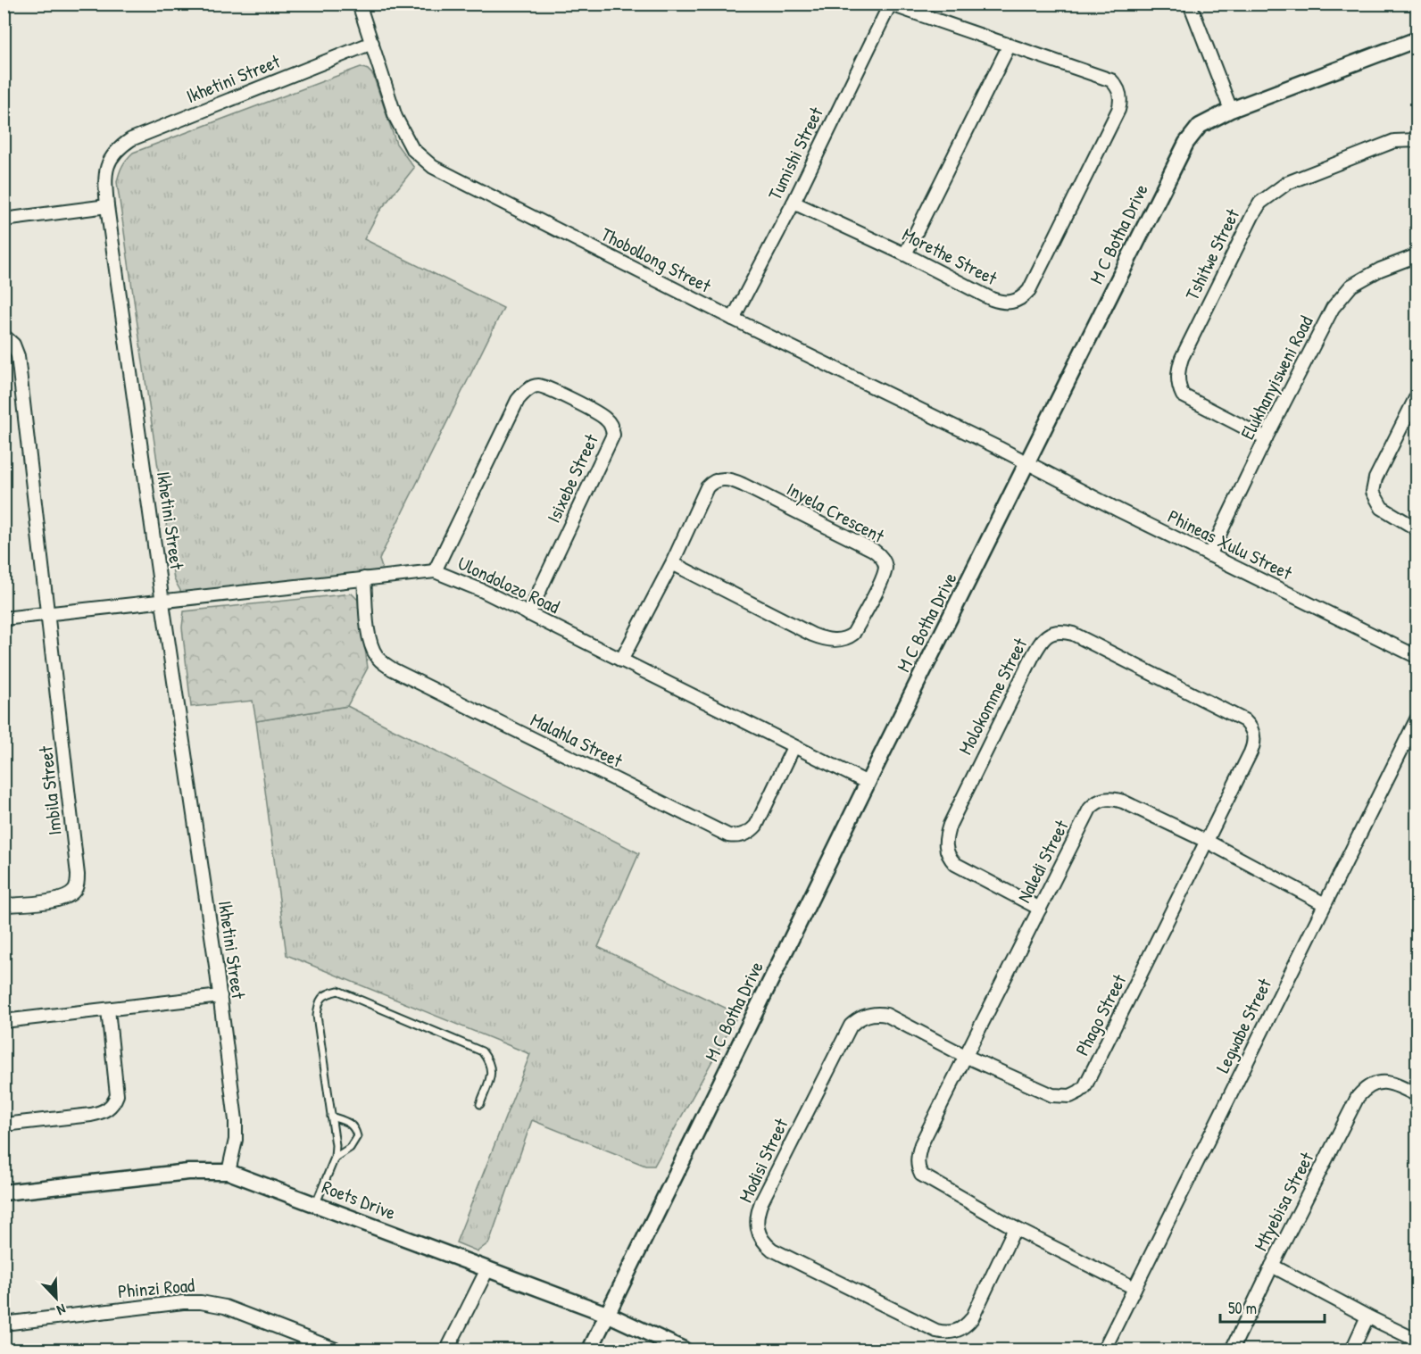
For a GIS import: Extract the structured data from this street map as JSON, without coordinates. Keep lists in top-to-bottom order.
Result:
{
  "streets": {
    "street": [
      "Ikhetini Street",
      "Tumishi Street",
      "M C Botha Drive",
      "Tshitwe Street",
      "Morethe Street",
      "Thobollong Street",
      "Elukhanyisweni Road",
      "Isixebe Street",
      "Inyela Crescent",
      "Phineas Xulu Street",
      "Ulondolozo Road",
      "Molokomme Street",
      "Malahla Street",
      "Imbila Street",
      "Naledi Street",
      "Phago Street",
      "Legwabe Street",
      "Modisi Street",
      "Roets Drive",
      "Mtyebisa Street",
      "Phinzi Road"
    ]
  },
  "crossings": [
    ["Ikhetini Street", "Thobollong Street"],
    ["Ikhetini Street", "Ulondolozo Road"],
    ["Ikhetini Street", "Roets Drive"],
    ["Tumishi Street", "Morethe Street"],
    ["Tumishi Street", "Thobollong Street"],
    ["M C Botha Drive", "Thobollong Street"],
    ["M C Botha Drive", "Phineas Xulu Street"],
    ["M C Botha Drive", "Ulondolozo Road"],
    ["M C Botha Drive", "Roets Drive"],
    ["Tshitwe Street", "Elukhanyisweni Road"],
    ["Thobollong Street", "Phineas Xulu Street"],
    ["Elukhanyisweni Road", "Phineas Xulu Street"],
    ["Isixebe Street", "Ulondolozo Road"],
    ["Inyela Crescent", "Ulondolozo Road"],
    ["Ulondolozo Road", "Malahla Street"],
    ["Ulondolozo Road", "Imbila Street"],
    ["Molokomme Street", "Naledi Street"],
    ["Molokomme Street", "Phago Street"],
    ["Naledi Street", "Phago Street"],
    ["Naledi Street", "Legwabe Street"],
    ["Naledi Street", "Modisi Street"],
    ["Phago Street", "Modisi Street"]
  ],
  "scale_bar": "50 m",
  "north": "bottom right"
}
